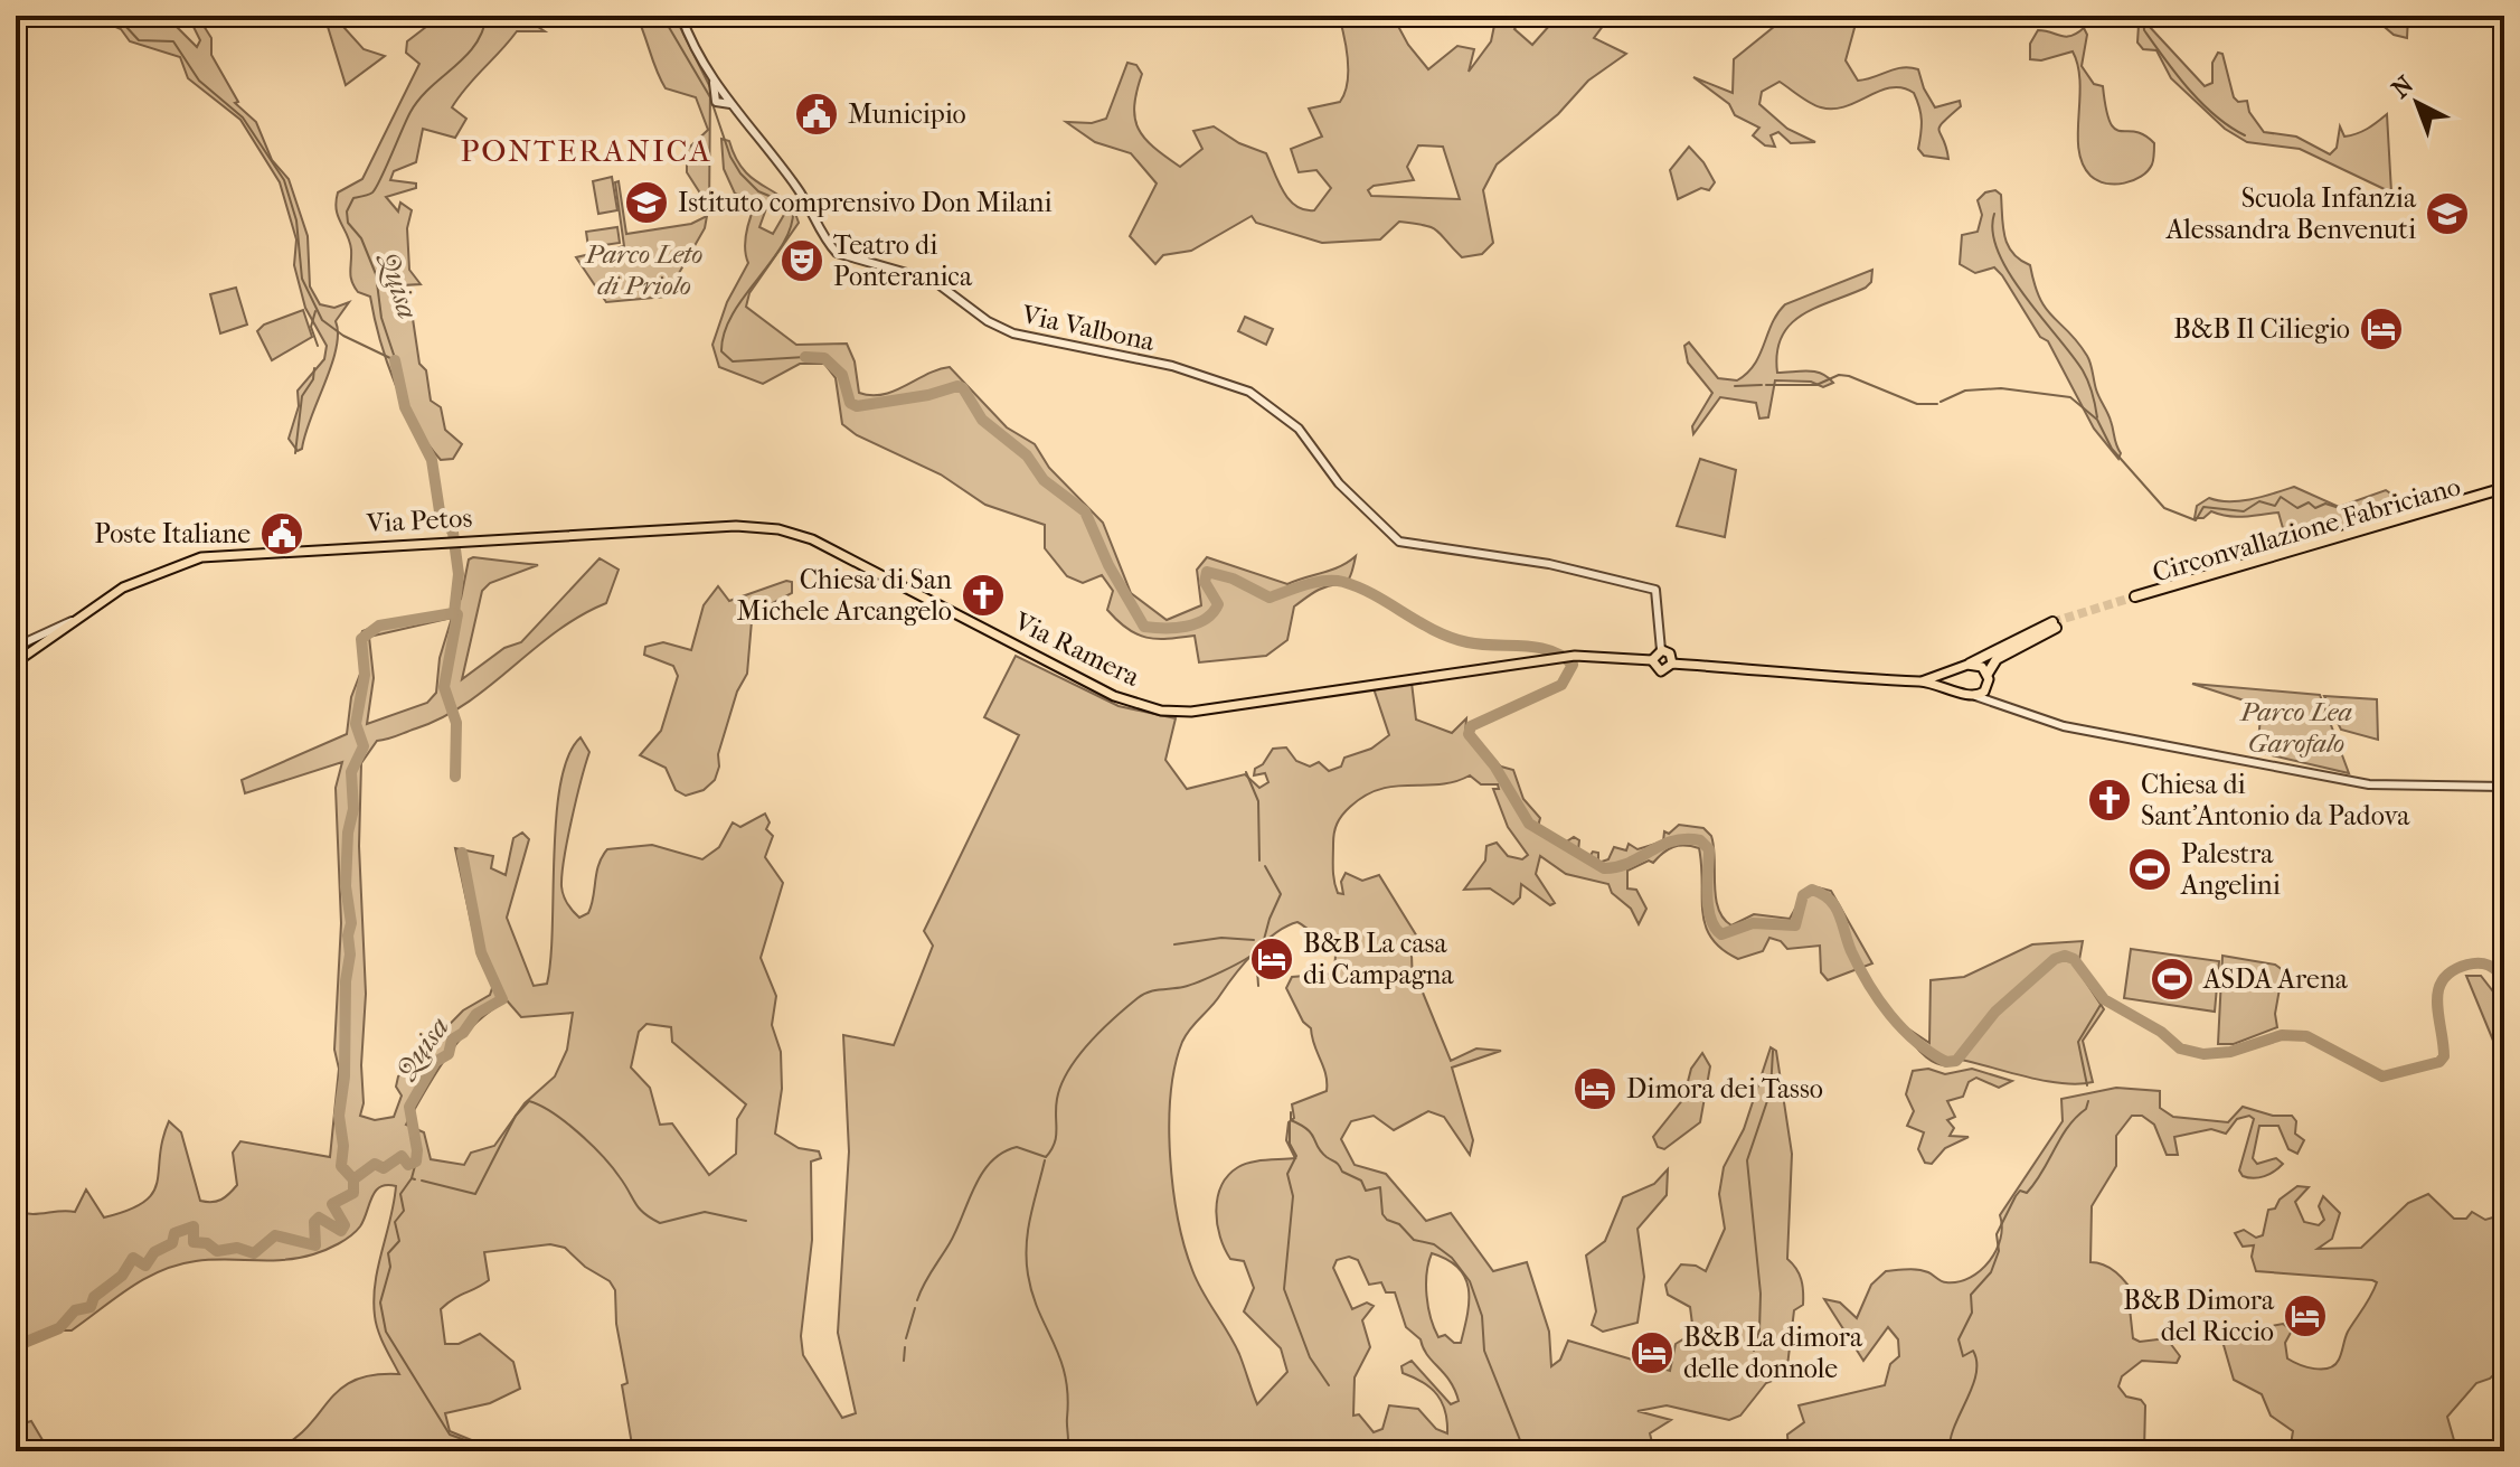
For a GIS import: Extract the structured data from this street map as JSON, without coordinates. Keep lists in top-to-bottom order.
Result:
{
  "streets": {
    "highway": ["Circonvallazione Fabriciano"],
    "main road": ["Via Petos", "Via Ramera"],
    "street": ["Via Valbona"]
  },
  "crossings": [
    ["Via Petos", "Via Ramera"]
  ],
  "districts": ["PONTERANICA"],
  "water": ["Quisa"],
  "parks": ["Parco Leto di Priolo", "Parco Lea Garofalo"],
  "places": {
    "public building": ["Municipio", "Poste Italiane"],
    "school or university": ["Istituto comprensivo Don Milani", "Scuola Infanzia Alessandra Benvenuti"],
    "theatre": ["Teatro di Ponteranica"],
    "hotel": [
      "B&B Il Ciliegio",
      "B&B La casa di Campagna",
      "Dimora dei Tasso",
      "B&B Dimora del Riccio",
      "B&B La dimora delle donnole"
    ],
    "church": ["Chiesa di San Michele Arcangelo", "Chiesa di Sant'Antonio da Padova"],
    "sports": ["Palestra Angelini", "ASDA Arena"]
  },
  "north": "top left"
}
